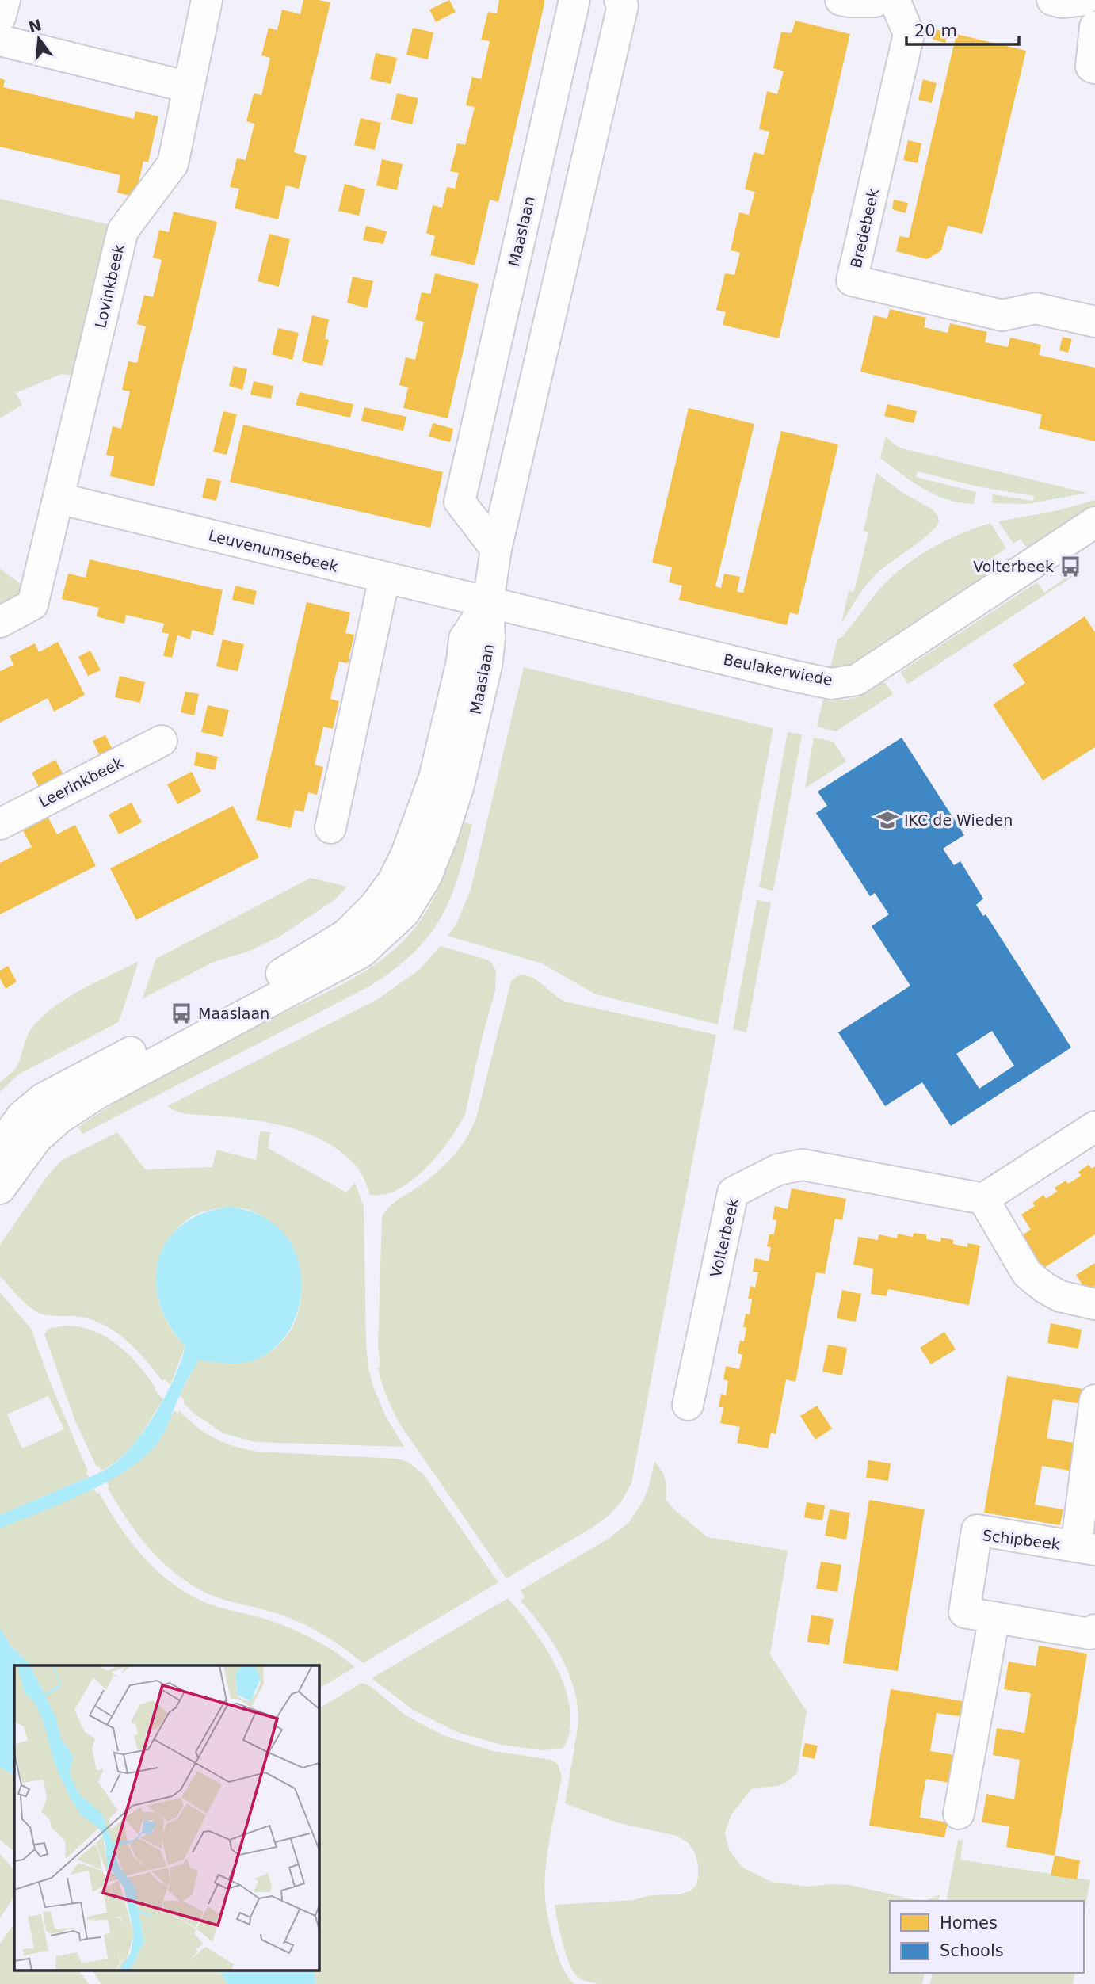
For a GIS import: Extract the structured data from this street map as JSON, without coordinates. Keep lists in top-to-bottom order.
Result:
{
  "streets": {
    "street": [
      "Bredebeek",
      "Maaslaan",
      "Lovinkbeek",
      "Leuvenumsebeek",
      "Beulakerwiede",
      "Leerinkbeek",
      "Volterbeek",
      "Schipbeek"
    ]
  },
  "crossings": [
    ["Maaslaan", "Leuvenumsebeek"],
    ["Maaslaan", "Beulakerwiede"],
    ["Lovinkbeek", "Leuvenumsebeek"],
    ["Leuvenumsebeek", "Beulakerwiede"]
  ],
  "places": {
    "bus stop": ["Volterbeek", "Maaslaan"],
    "school or university": ["IKC de Wieden"]
  },
  "legend": ["Homes", "Schools"],
  "scale_bar": "20 m",
  "north": "top"
}
